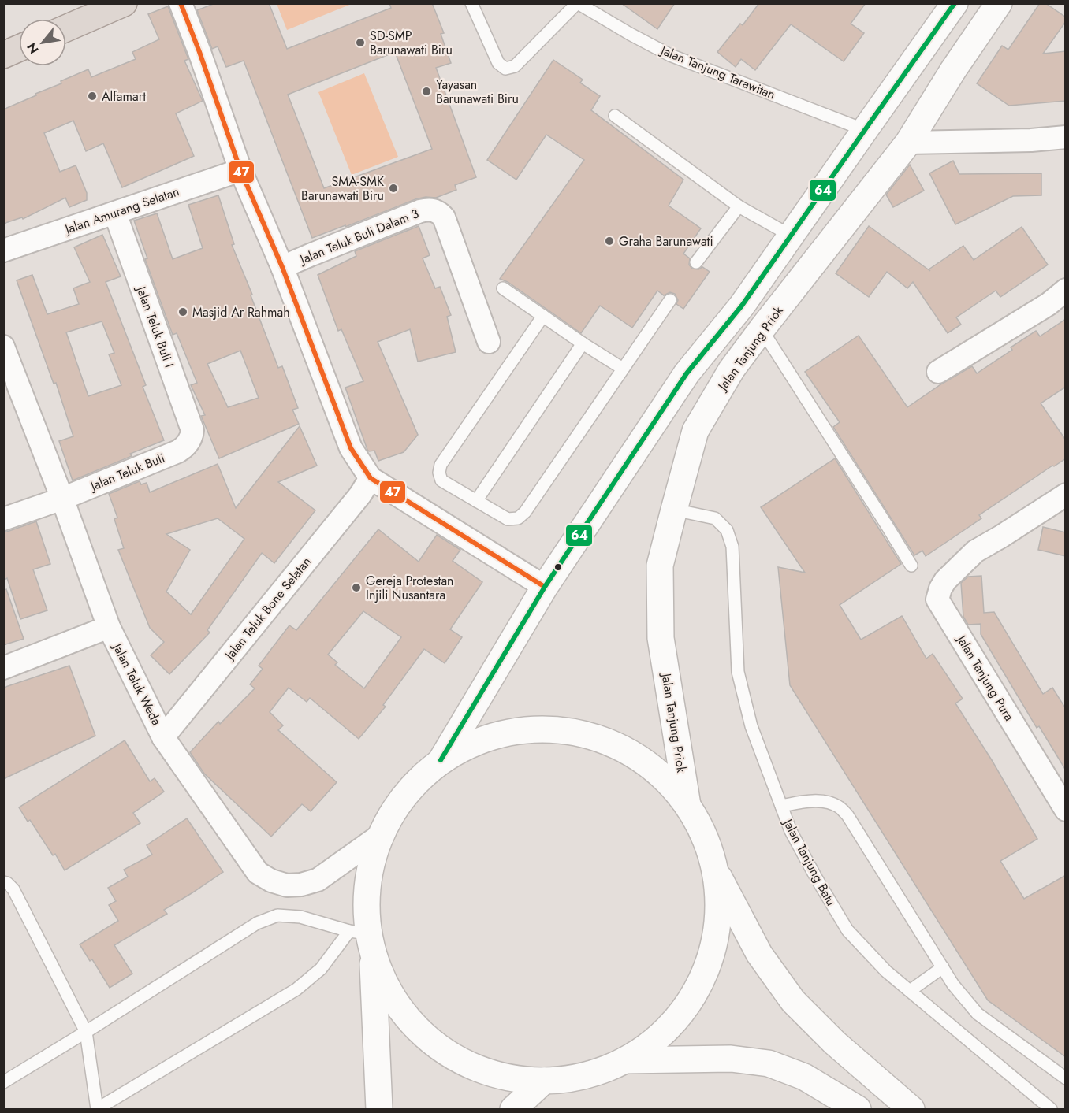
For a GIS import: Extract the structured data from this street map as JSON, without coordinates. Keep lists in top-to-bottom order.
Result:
{
  "streets": {
    "main road": ["Jalan Tanjung Priok"],
    "street": [
      "Jalan Amurang Selatan",
      "Jalan Teluk Buli Dalam 3",
      "Jalan Teluk Buli I",
      "Jalan Teluk Buli",
      "Jalan Teluk Bone Selatan",
      "Jalan Tanjung Pura",
      "Jalan Teluk Weda"
    ],
    "lane": ["Jalan Tanjung Tarawitan", "Jalan Tanjung Batu"]
  },
  "crossings": [
    ["Jalan Amurang Selatan", "Jalan Teluk Buli I"],
    ["Jalan Teluk Buli I", "Jalan Teluk Buli"],
    ["Jalan Tanjung Priok", "Jalan Tanjung Batu"],
    ["Jalan Teluk Buli", "Jalan Teluk Weda"],
    ["Jalan Teluk Bone Selatan", "Jalan Teluk Weda"]
  ],
  "places": [
    "SD-SMP Barunawati Biru",
    "Yayasan Barunawati Biru",
    "Alfamart",
    "SMA-SMK Barunawati Biru",
    "Graha Barunawati",
    "Masjid Ar Rahmah",
    "Gereja Protestan Injili Nusantara"
  ],
  "lines": ["transit line 47", "transit line 64"],
  "north": "bottom left"
}
